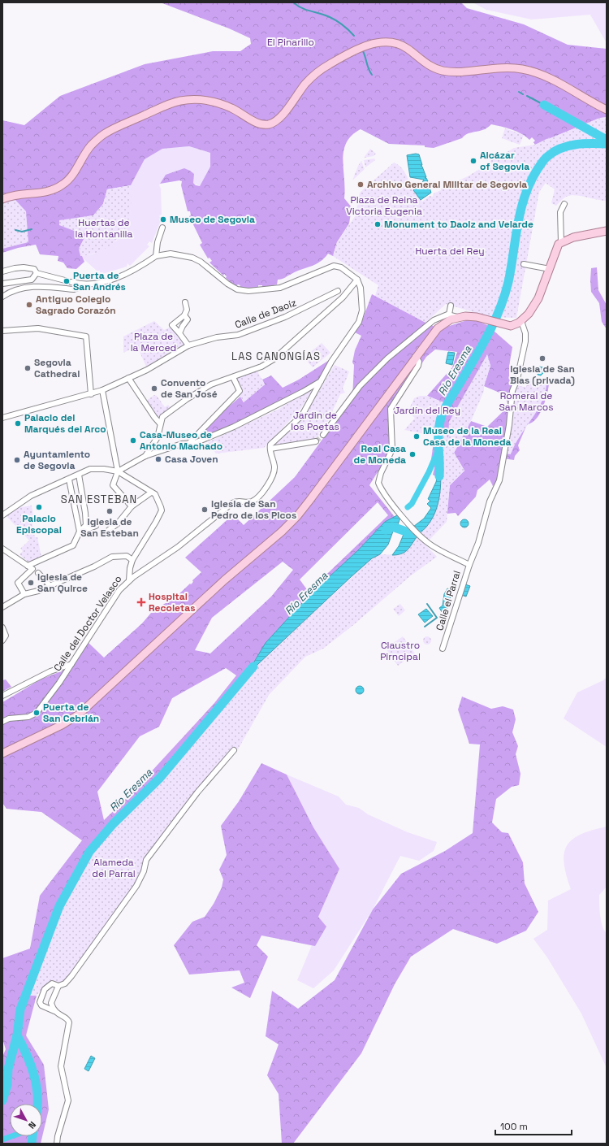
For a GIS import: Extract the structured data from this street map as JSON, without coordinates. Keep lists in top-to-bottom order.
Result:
{
  "streets": {
    "street": ["Calle de Daoíz", "Calle el Parral", "Calle del Doctor Velasco"]
  },
  "districts": ["LAS CANONGÍAS", "SAN ESTEBAN"],
  "water": ["Río Eresma"],
  "parks": [
    "El Pinarillo",
    "Plaza de Reina Victoria Eugenia",
    "Huertas de la Hontanilla",
    "Huerta del Rey",
    "Plaza de la Merced",
    "Romeral de San Marcos",
    "Jardín del Rey",
    "Jardin de los Poetas",
    "Claustro Pirncipal",
    "Alameda del Parral"
  ],
  "places": {
    "other": [
      "Alcázar of Segovia",
      "Archivo General Militar de Segovia",
      "Museo de Segovia",
      "Monument to Daoiz and Velarde",
      "Puerta de San Andrés",
      "Antiguo Colegio Sagrado Corazón",
      "Iglesia de San Blas (privada)",
      "Segovia Cathedral",
      "Convento de San José",
      "Palacio del Marqués del Arco",
      "Museo de la Real Casa de la Moneda",
      "Casa-Museo de Antonio Machado",
      "Real Casa de Moneda",
      "Casa Joven",
      "Ayuntamiento de Segovia",
      "Palacio Episcopal",
      "Iglesia de San Pedro de los Picos",
      "Iglesia de San Esteban",
      "Iglesia de San Quirce",
      "Puerta de San Cebrián"
    ],
    "health": ["Hospital Recoletas"]
  },
  "scale_bar": "100 m",
  "north": "bottom right"
}
